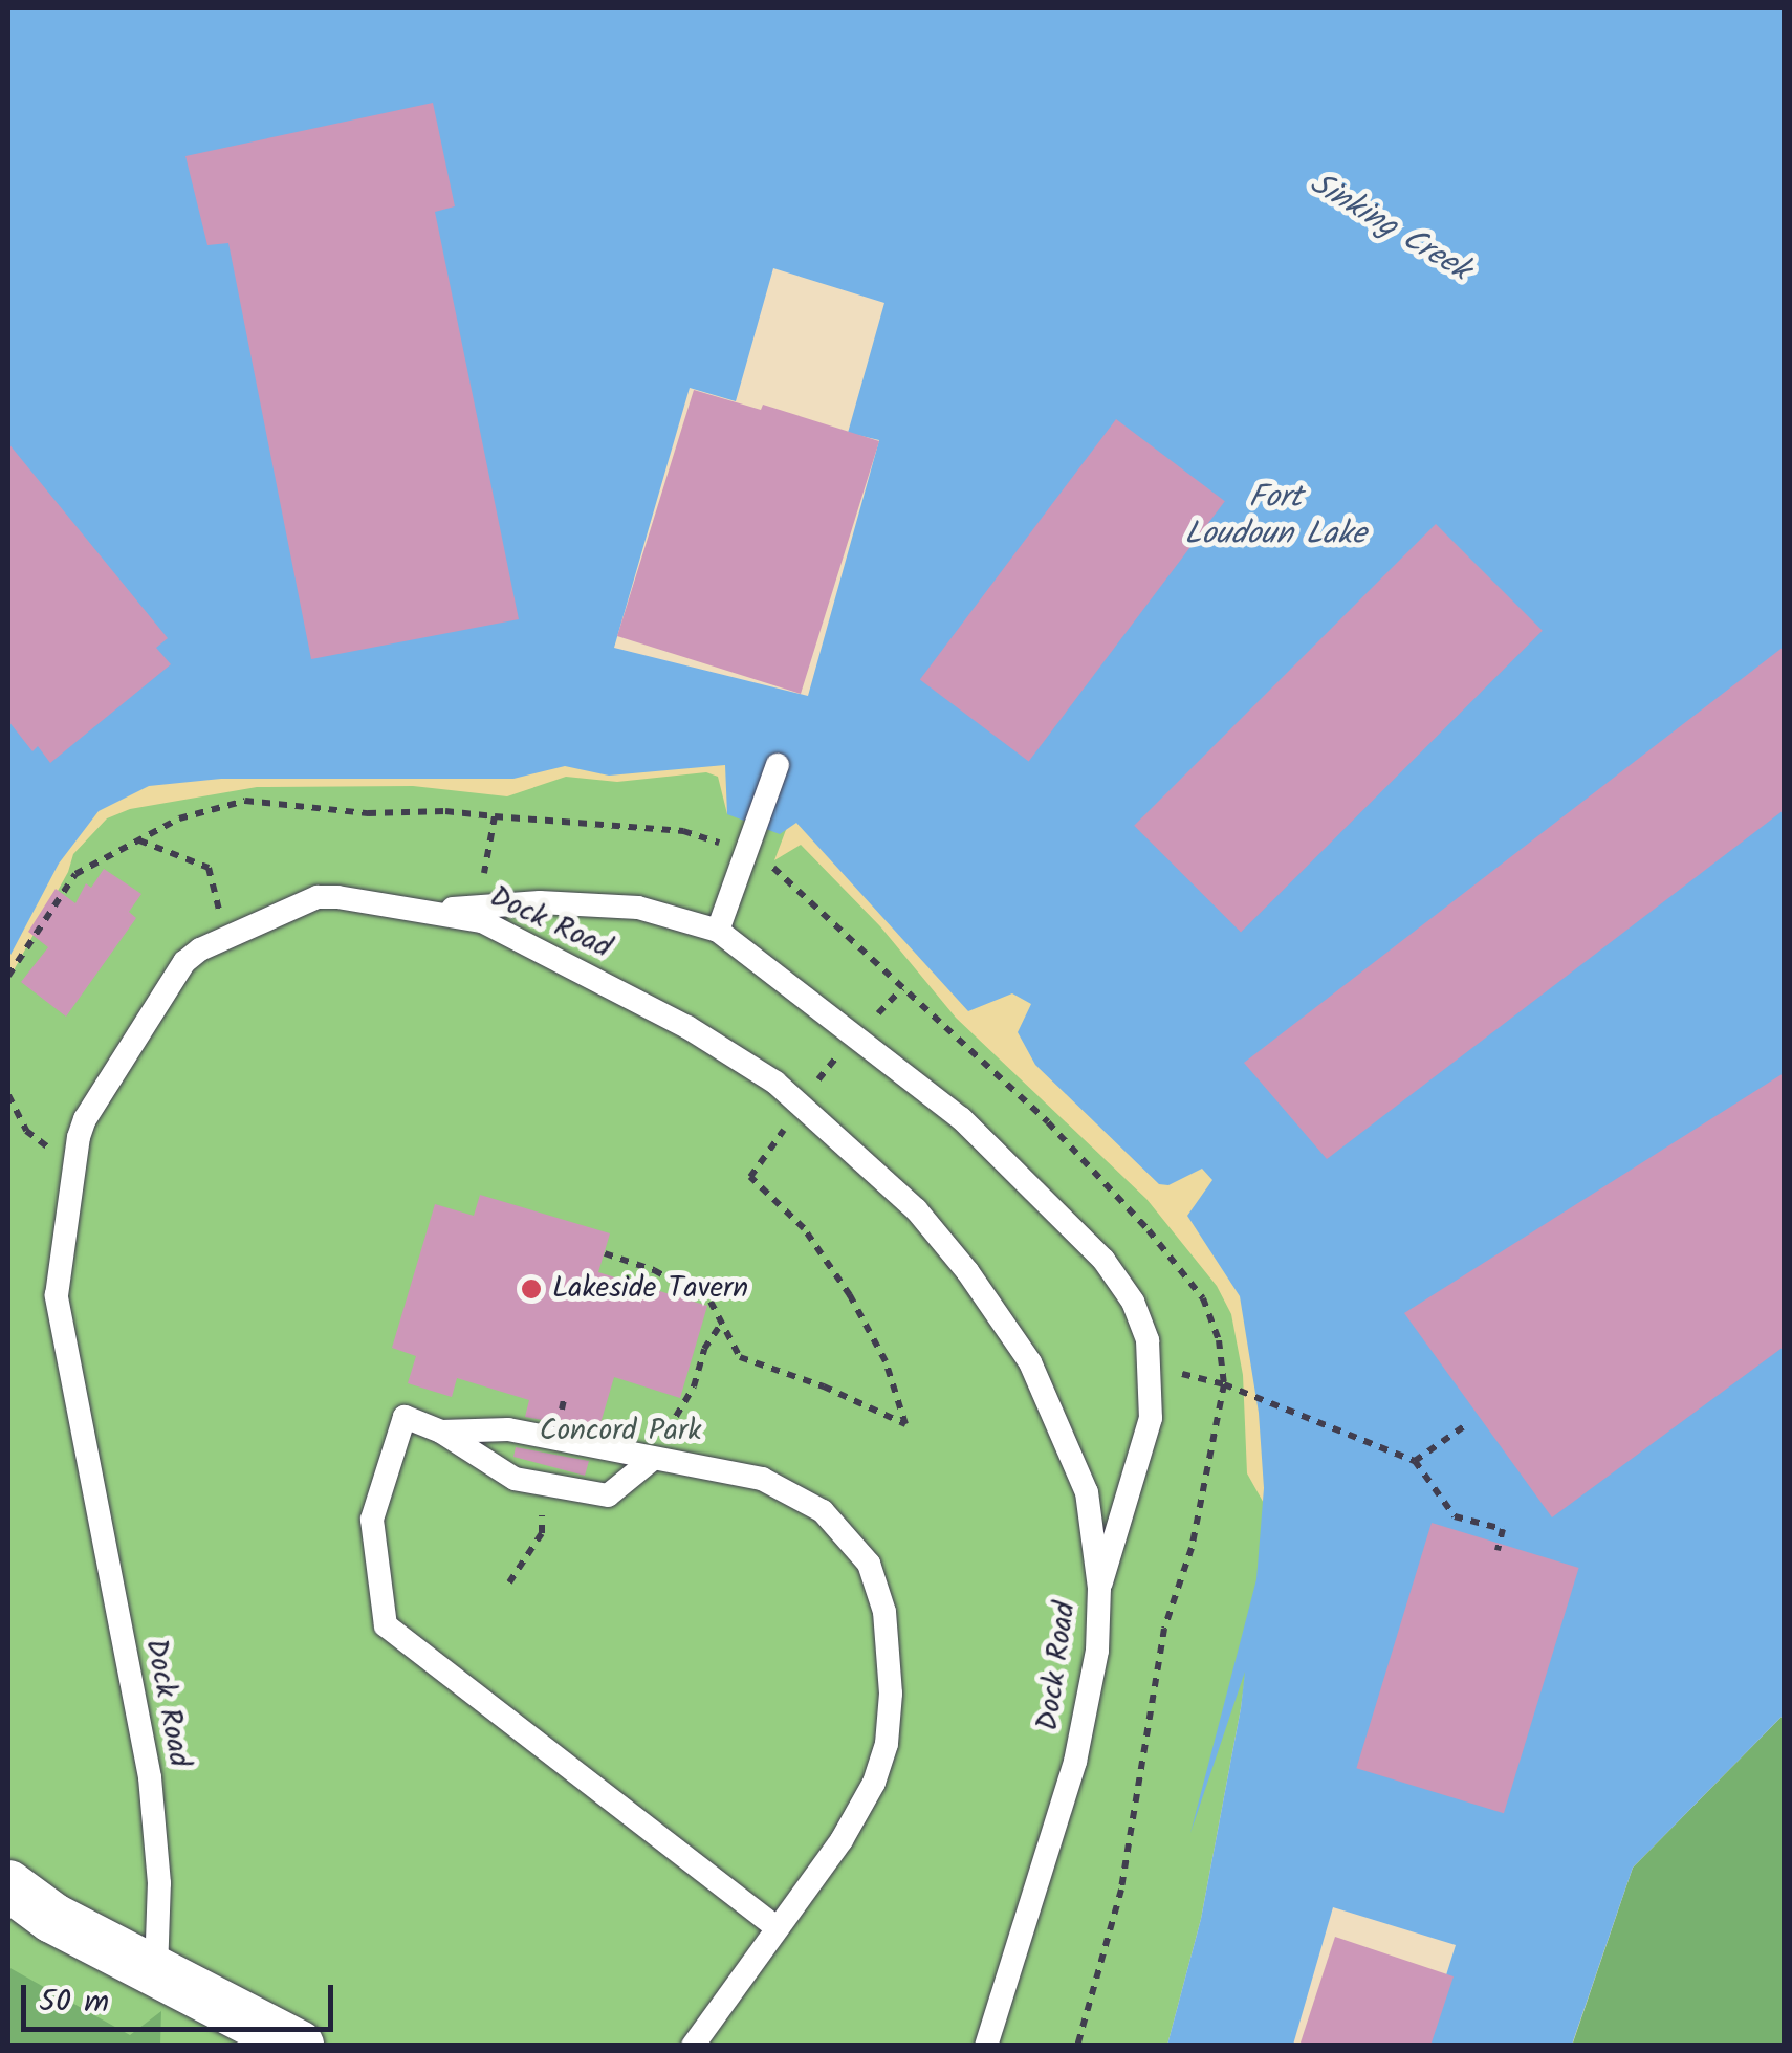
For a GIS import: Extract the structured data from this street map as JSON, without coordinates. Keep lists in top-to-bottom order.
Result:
{
  "streets": {
    "lane": ["Dock Road"]
  },
  "water": ["Sinking Creek", "Fort Loudoun Lake"],
  "parks": ["Concord Park"],
  "places": ["Lakeside Tavern"],
  "scale_bar": "50 m"
}
